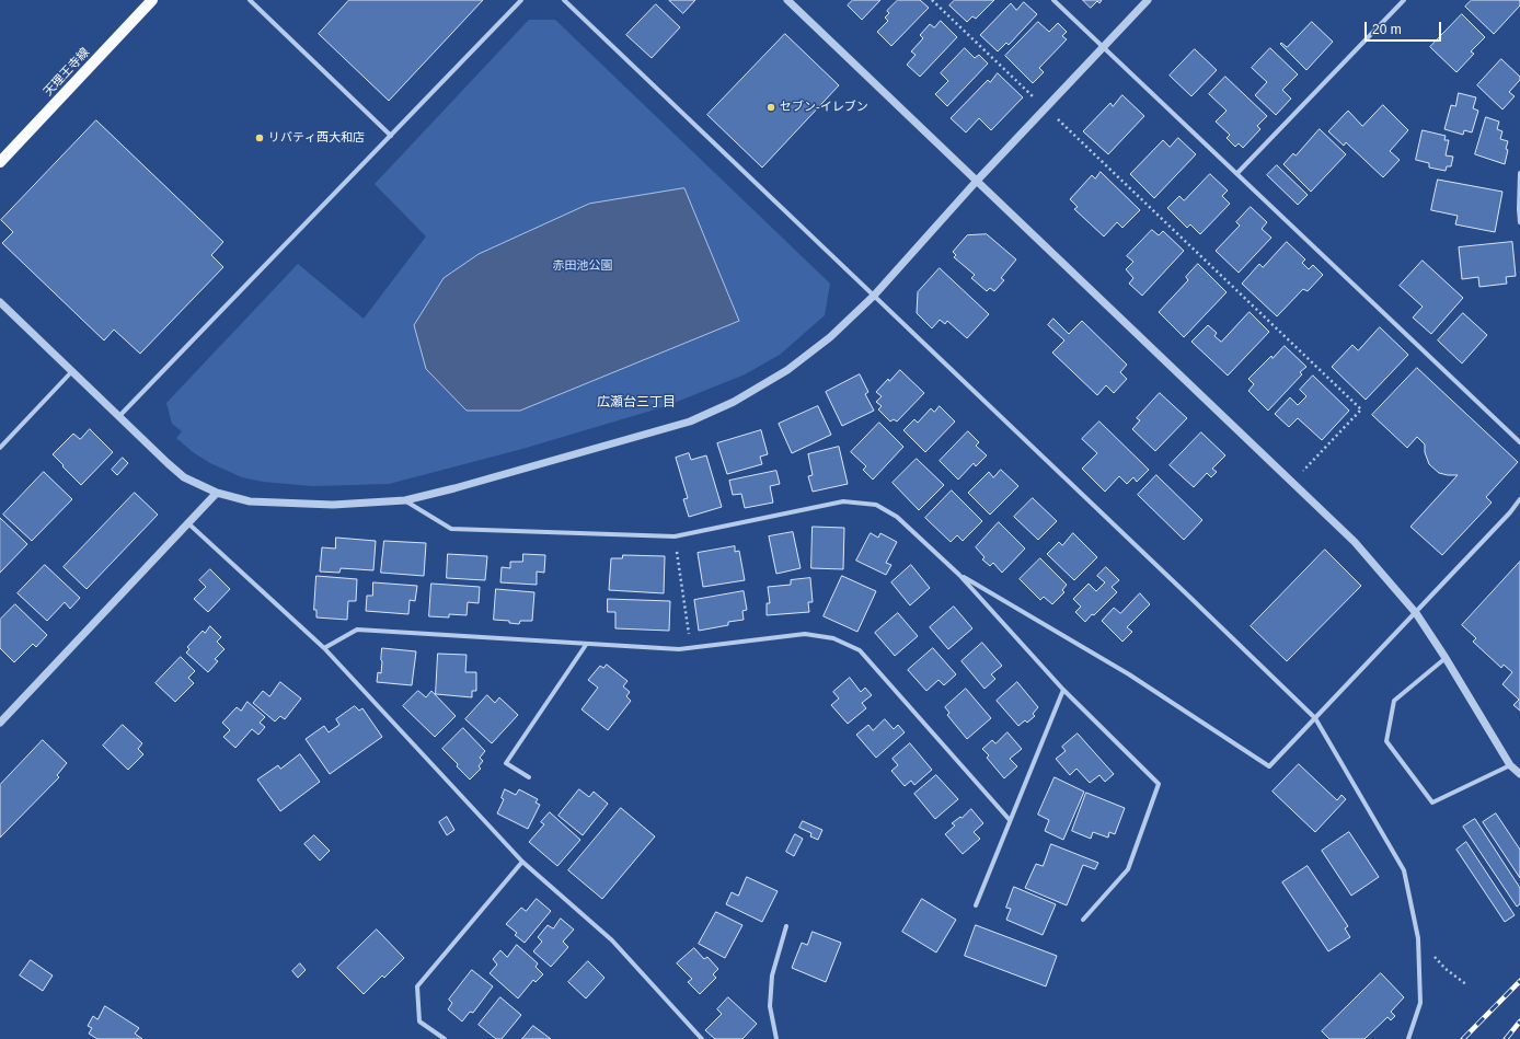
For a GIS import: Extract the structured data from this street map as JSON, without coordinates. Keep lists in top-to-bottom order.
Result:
{
  "streets": {
    "main road": ["天理王寺線"]
  },
  "districts": ["広瀬台三丁目"],
  "parks": ["赤田池公園"],
  "places": ["セブン-イレブン", "リバティ西大和店"],
  "scale_bar": "20 m"
}
